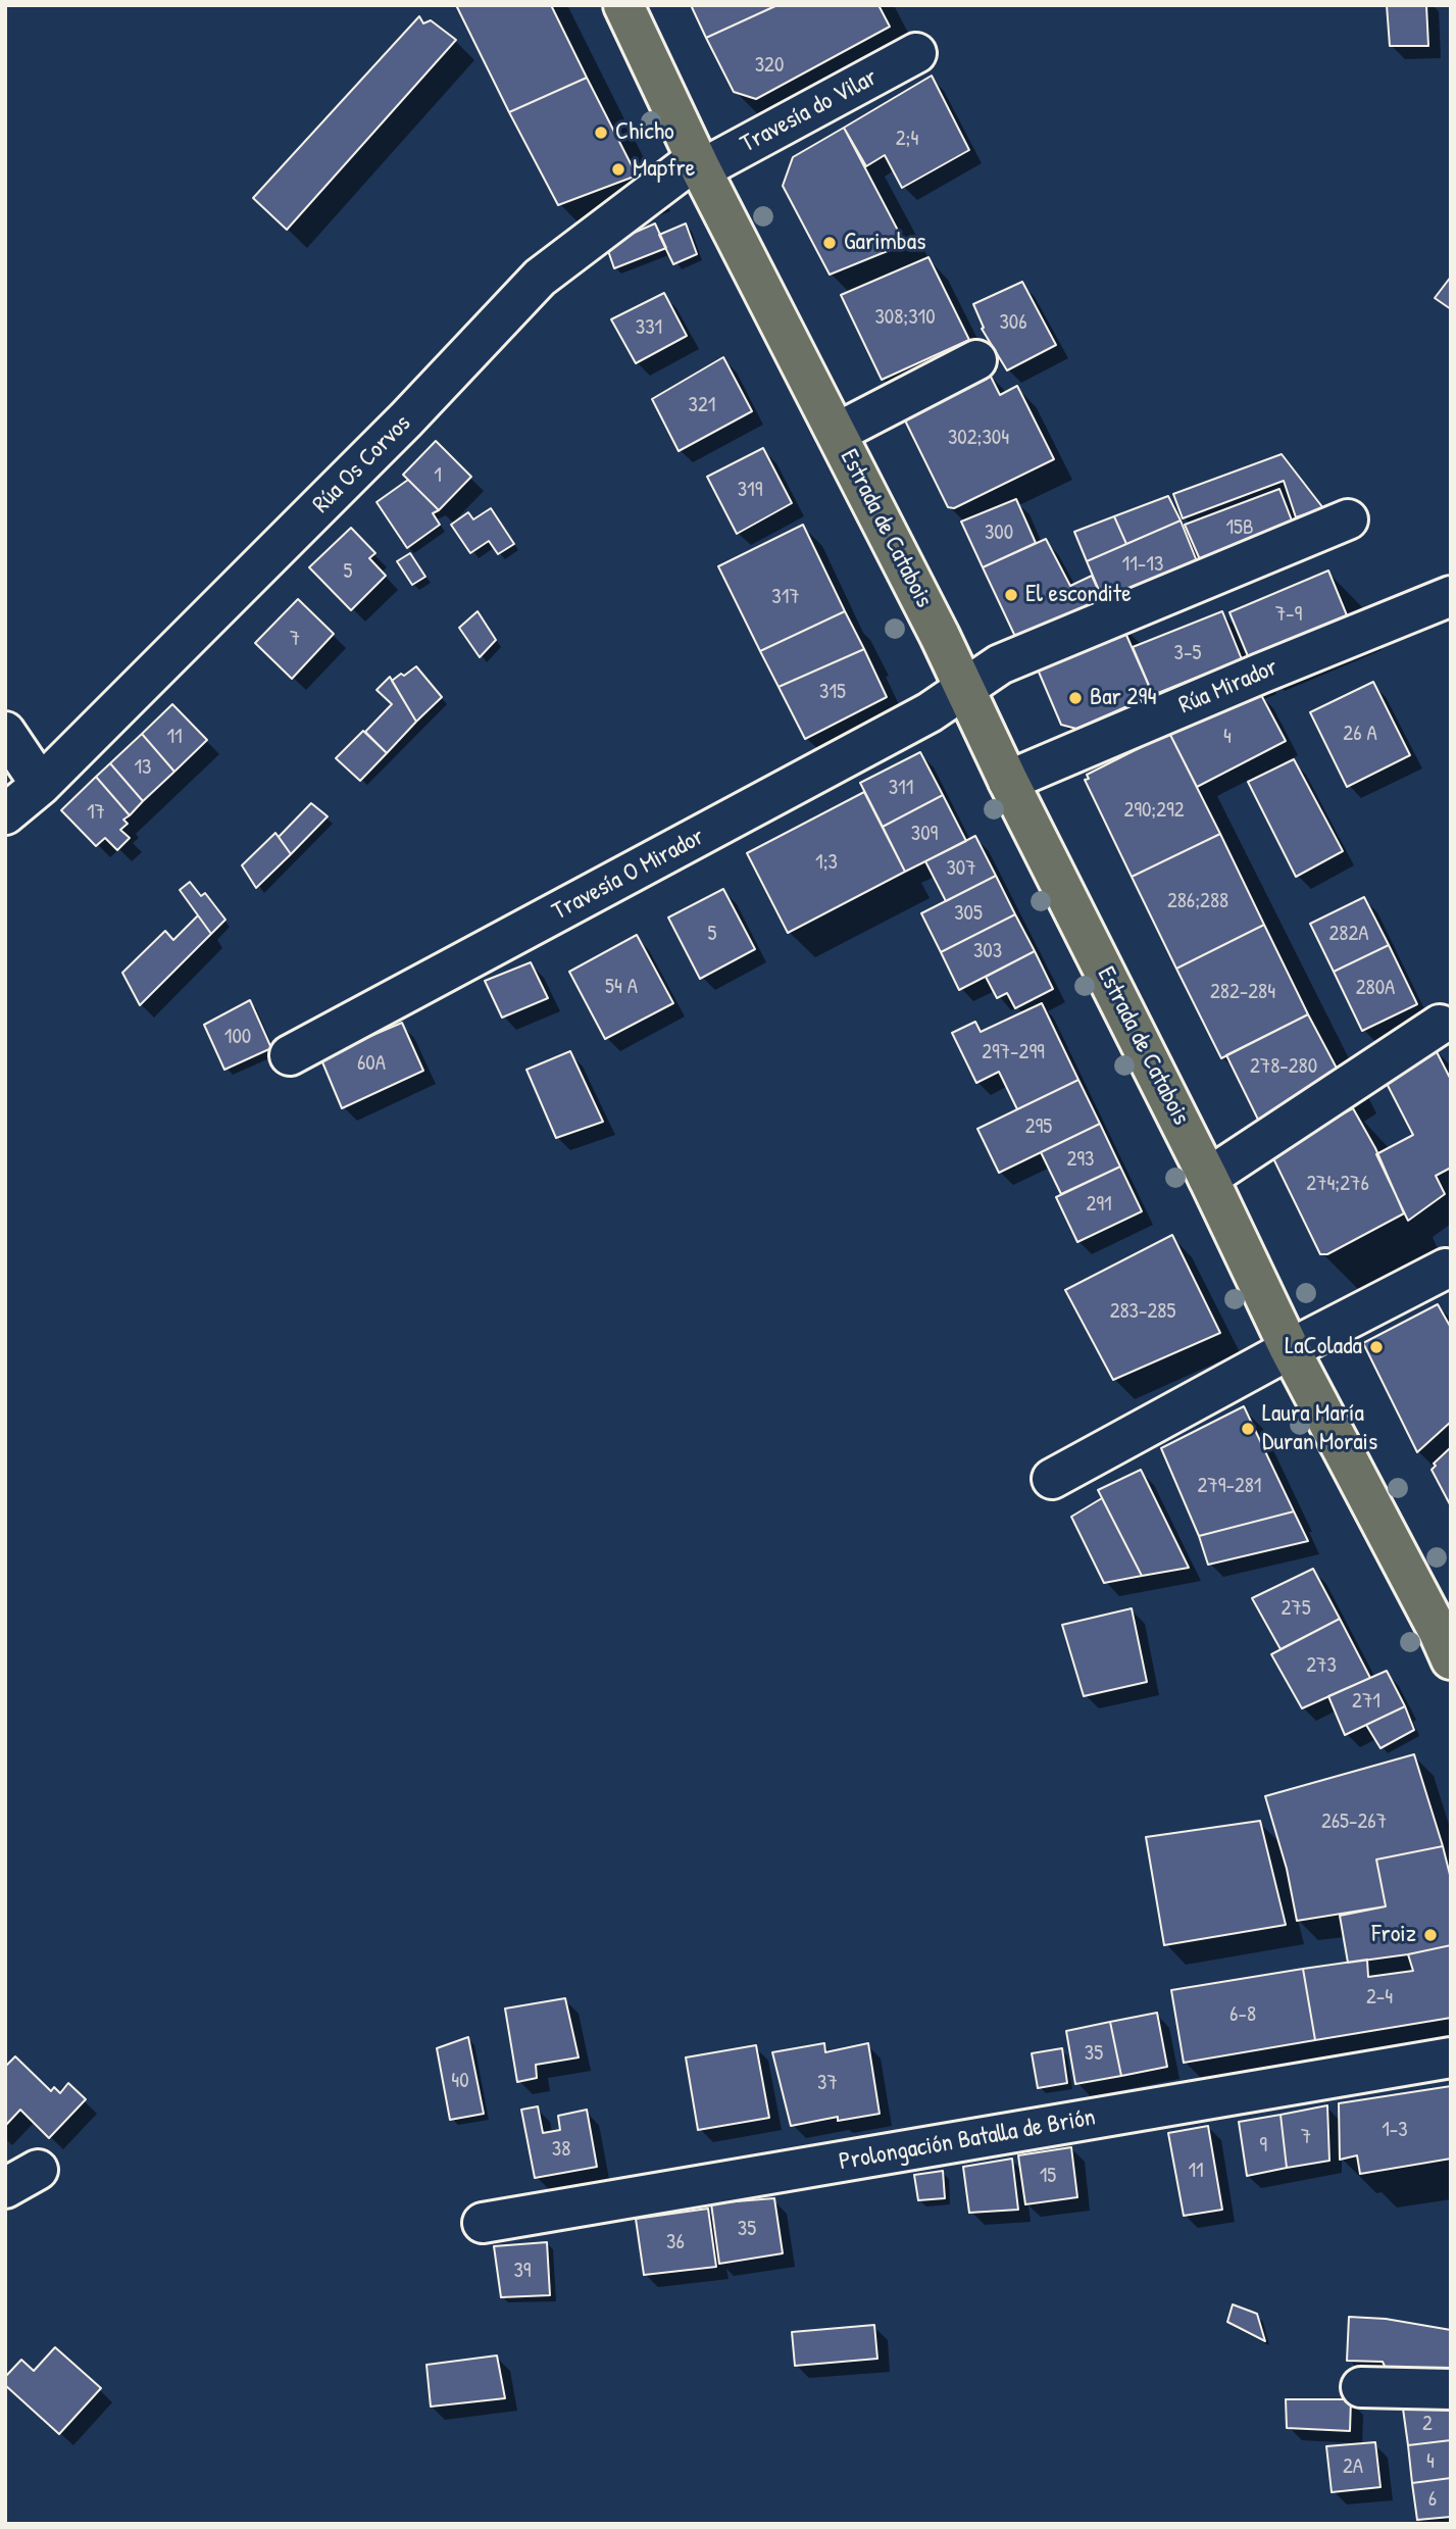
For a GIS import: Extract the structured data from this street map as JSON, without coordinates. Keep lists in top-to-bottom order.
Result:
{
  "streets": {
    "main road": ["Estrada de Catabois"],
    "street": [
      "Travesía do Vilar",
      "Rúa Os Corvos",
      "Rúa Mirador",
      "Travesía O Mirador",
      "Prolongación Batalla de Brión"
    ]
  },
  "crossings": [
    ["Travesía do Vilar", "Rúa Os Corvos"],
    ["Travesía do Vilar", "Estrada de Catabois"],
    ["Rúa Os Corvos", "Estrada de Catabois"],
    ["Estrada de Catabois", "Rúa Mirador"],
    ["Estrada de Catabois", "Travesía O Mirador"]
  ],
  "places": [
    "Chicho",
    "Mapfre",
    "Garimbas",
    "El escondite",
    "Bar 294",
    "LaColada",
    "Laura María Duran Morais",
    "Froiz"
  ],
  "house_numbers": [
    "320",
    "2;4",
    "308;310",
    "306",
    "331",
    "321",
    "302;304",
    "1",
    "319",
    "15B",
    "300",
    "11-13",
    "5",
    "317",
    "7-9",
    "7",
    "3-5",
    "315",
    "26 A",
    "11",
    "4",
    "13",
    "311",
    "290;292",
    "17",
    "309",
    "1;3",
    "307",
    "286;288",
    "305",
    "5",
    "282A",
    "303",
    "54 A",
    "280A",
    "282-284",
    "100",
    "297-299",
    "60A",
    "278-280",
    "295",
    "293",
    "274;276",
    "291",
    "283-285",
    "279-281",
    "275",
    "273",
    "271",
    "265-267",
    "2-4",
    "6-8",
    "35",
    "40",
    "37",
    "1-3",
    "7",
    "9",
    "38",
    "11",
    "15",
    "35",
    "36",
    "39",
    "2",
    "4",
    "2A",
    "6"
  ]
}
